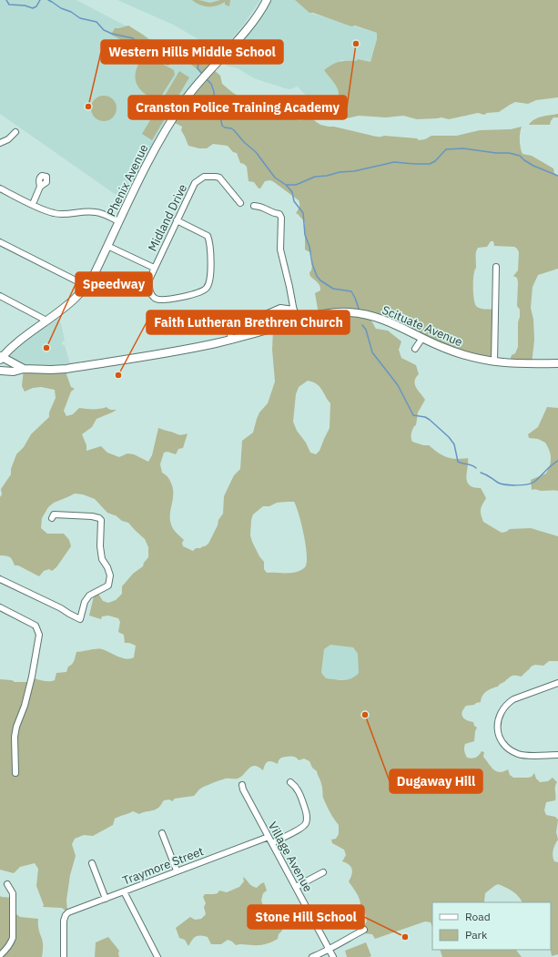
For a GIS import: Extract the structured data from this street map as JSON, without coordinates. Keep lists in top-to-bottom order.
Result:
{
  "streets": {
    "main road": ["Phenix Avenue", "Scituate Avenue"],
    "street": ["Midland Drive", "Village Avenue", "Traymore Street"]
  },
  "crossings": [
    ["Phenix Avenue", "Midland Drive"],
    ["Phenix Avenue", "Scituate Avenue"],
    ["Village Avenue", "Traymore Street"]
  ],
  "places": [
    "Cranston Police Training Academy",
    "Western Hills Middle School",
    "Speedway",
    "Faith Lutheran Brethren Church",
    "Dugaway Hill",
    "Stone Hill School"
  ],
  "legend": ["Road", "Park"]
}
